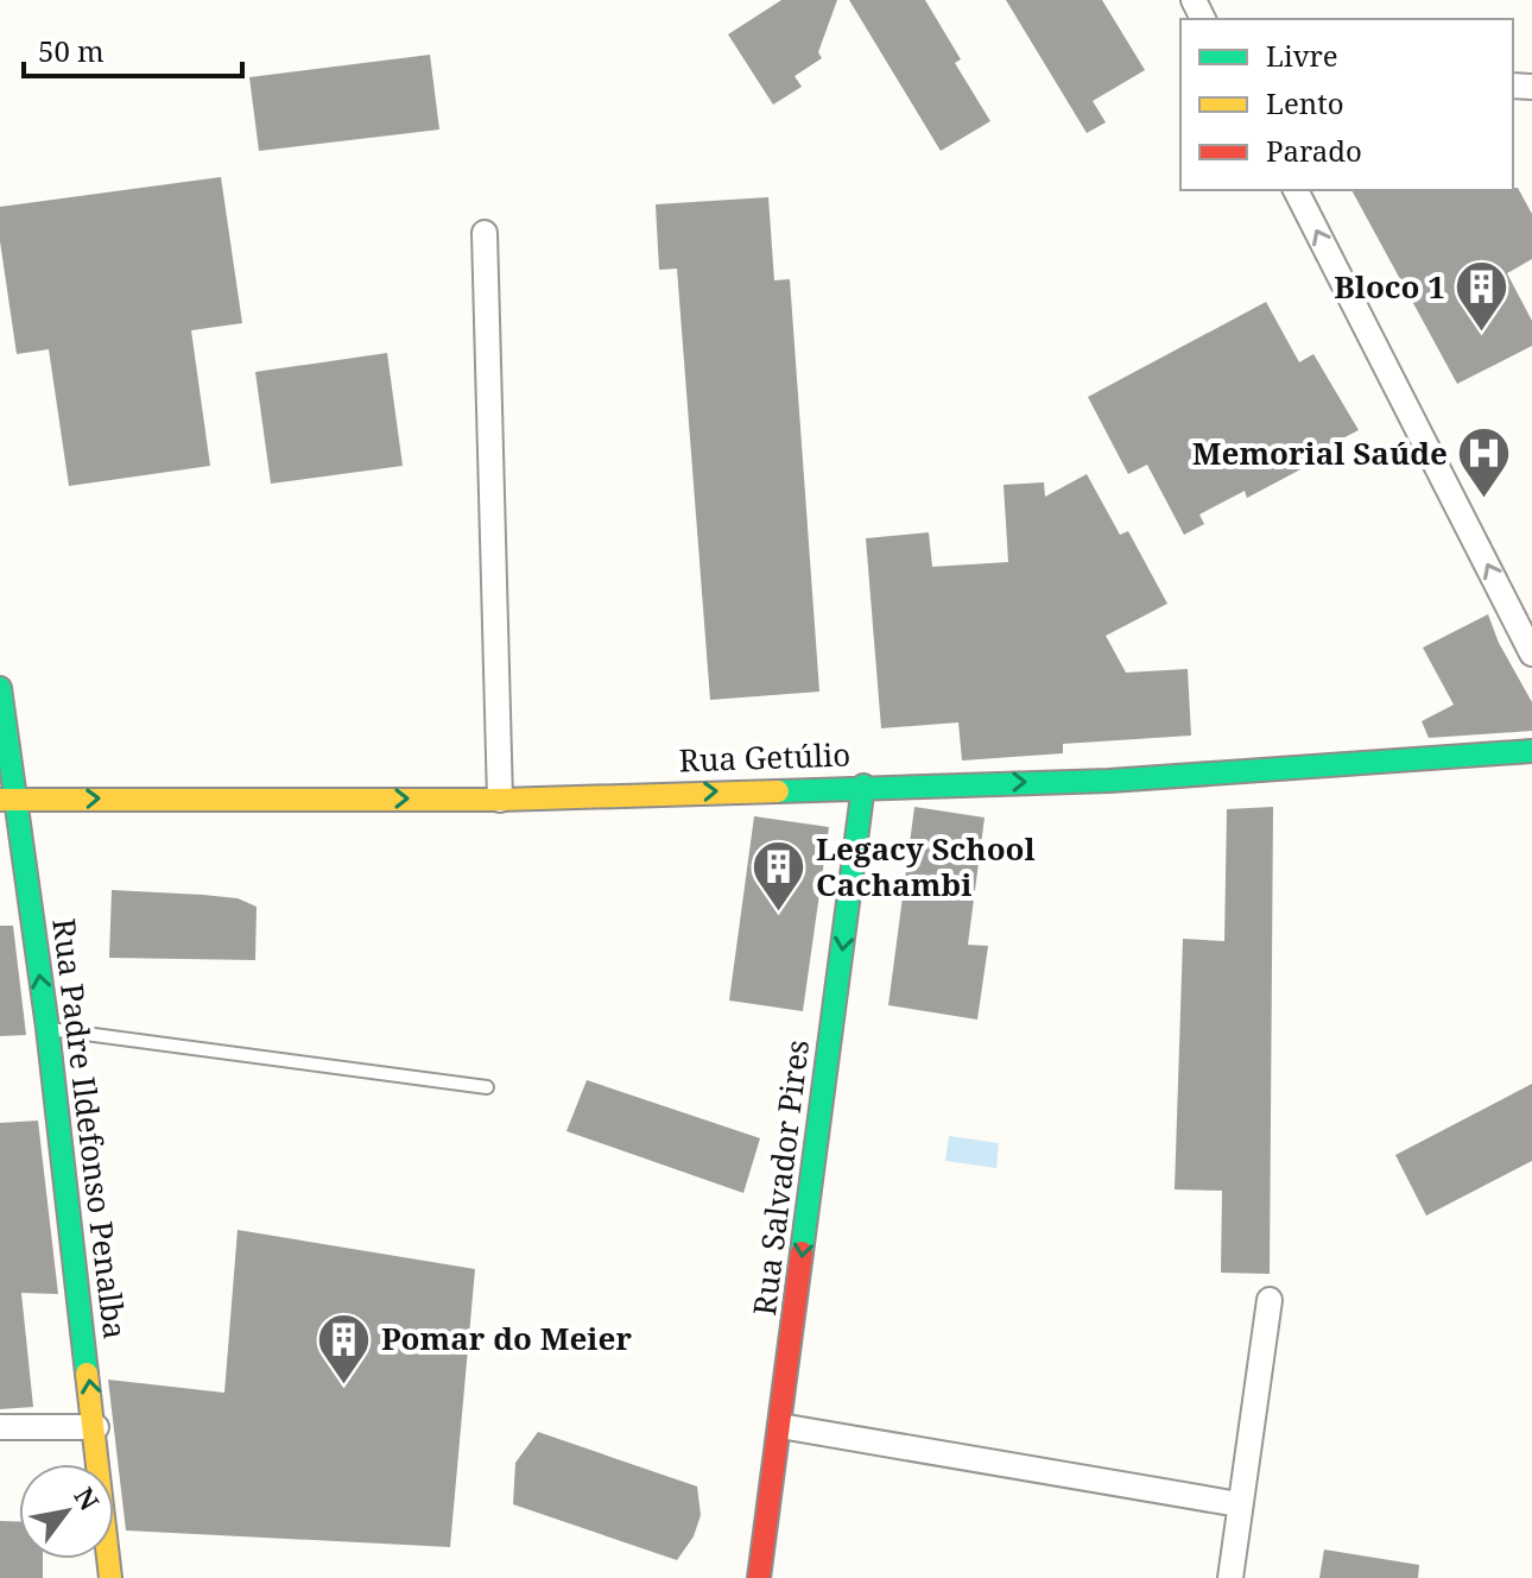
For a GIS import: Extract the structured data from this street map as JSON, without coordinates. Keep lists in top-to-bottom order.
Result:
{
  "streets": {
    "street": ["Rua Getúlio", "Rua Padre Ildefonso Penalba", "Rua Salvador Pires"]
  },
  "crossings": [
    ["Rua Getúlio", "Rua Padre Ildefonso Penalba"],
    ["Rua Getúlio", "Rua Salvador Pires"]
  ],
  "one_way": ["Rua Getúlio", "Rua Padre Ildefonso Penalba", "Rua Salvador Pires"],
  "places": {
    "building": ["Bloco 1", "Legacy School Cachambi", "Pomar do Meier"],
    "hospital": ["Memorial Saúde"]
  },
  "legend": ["Livre", "Lento", "Parado"],
  "scale_bar": "50 m",
  "north": "top right"
}
